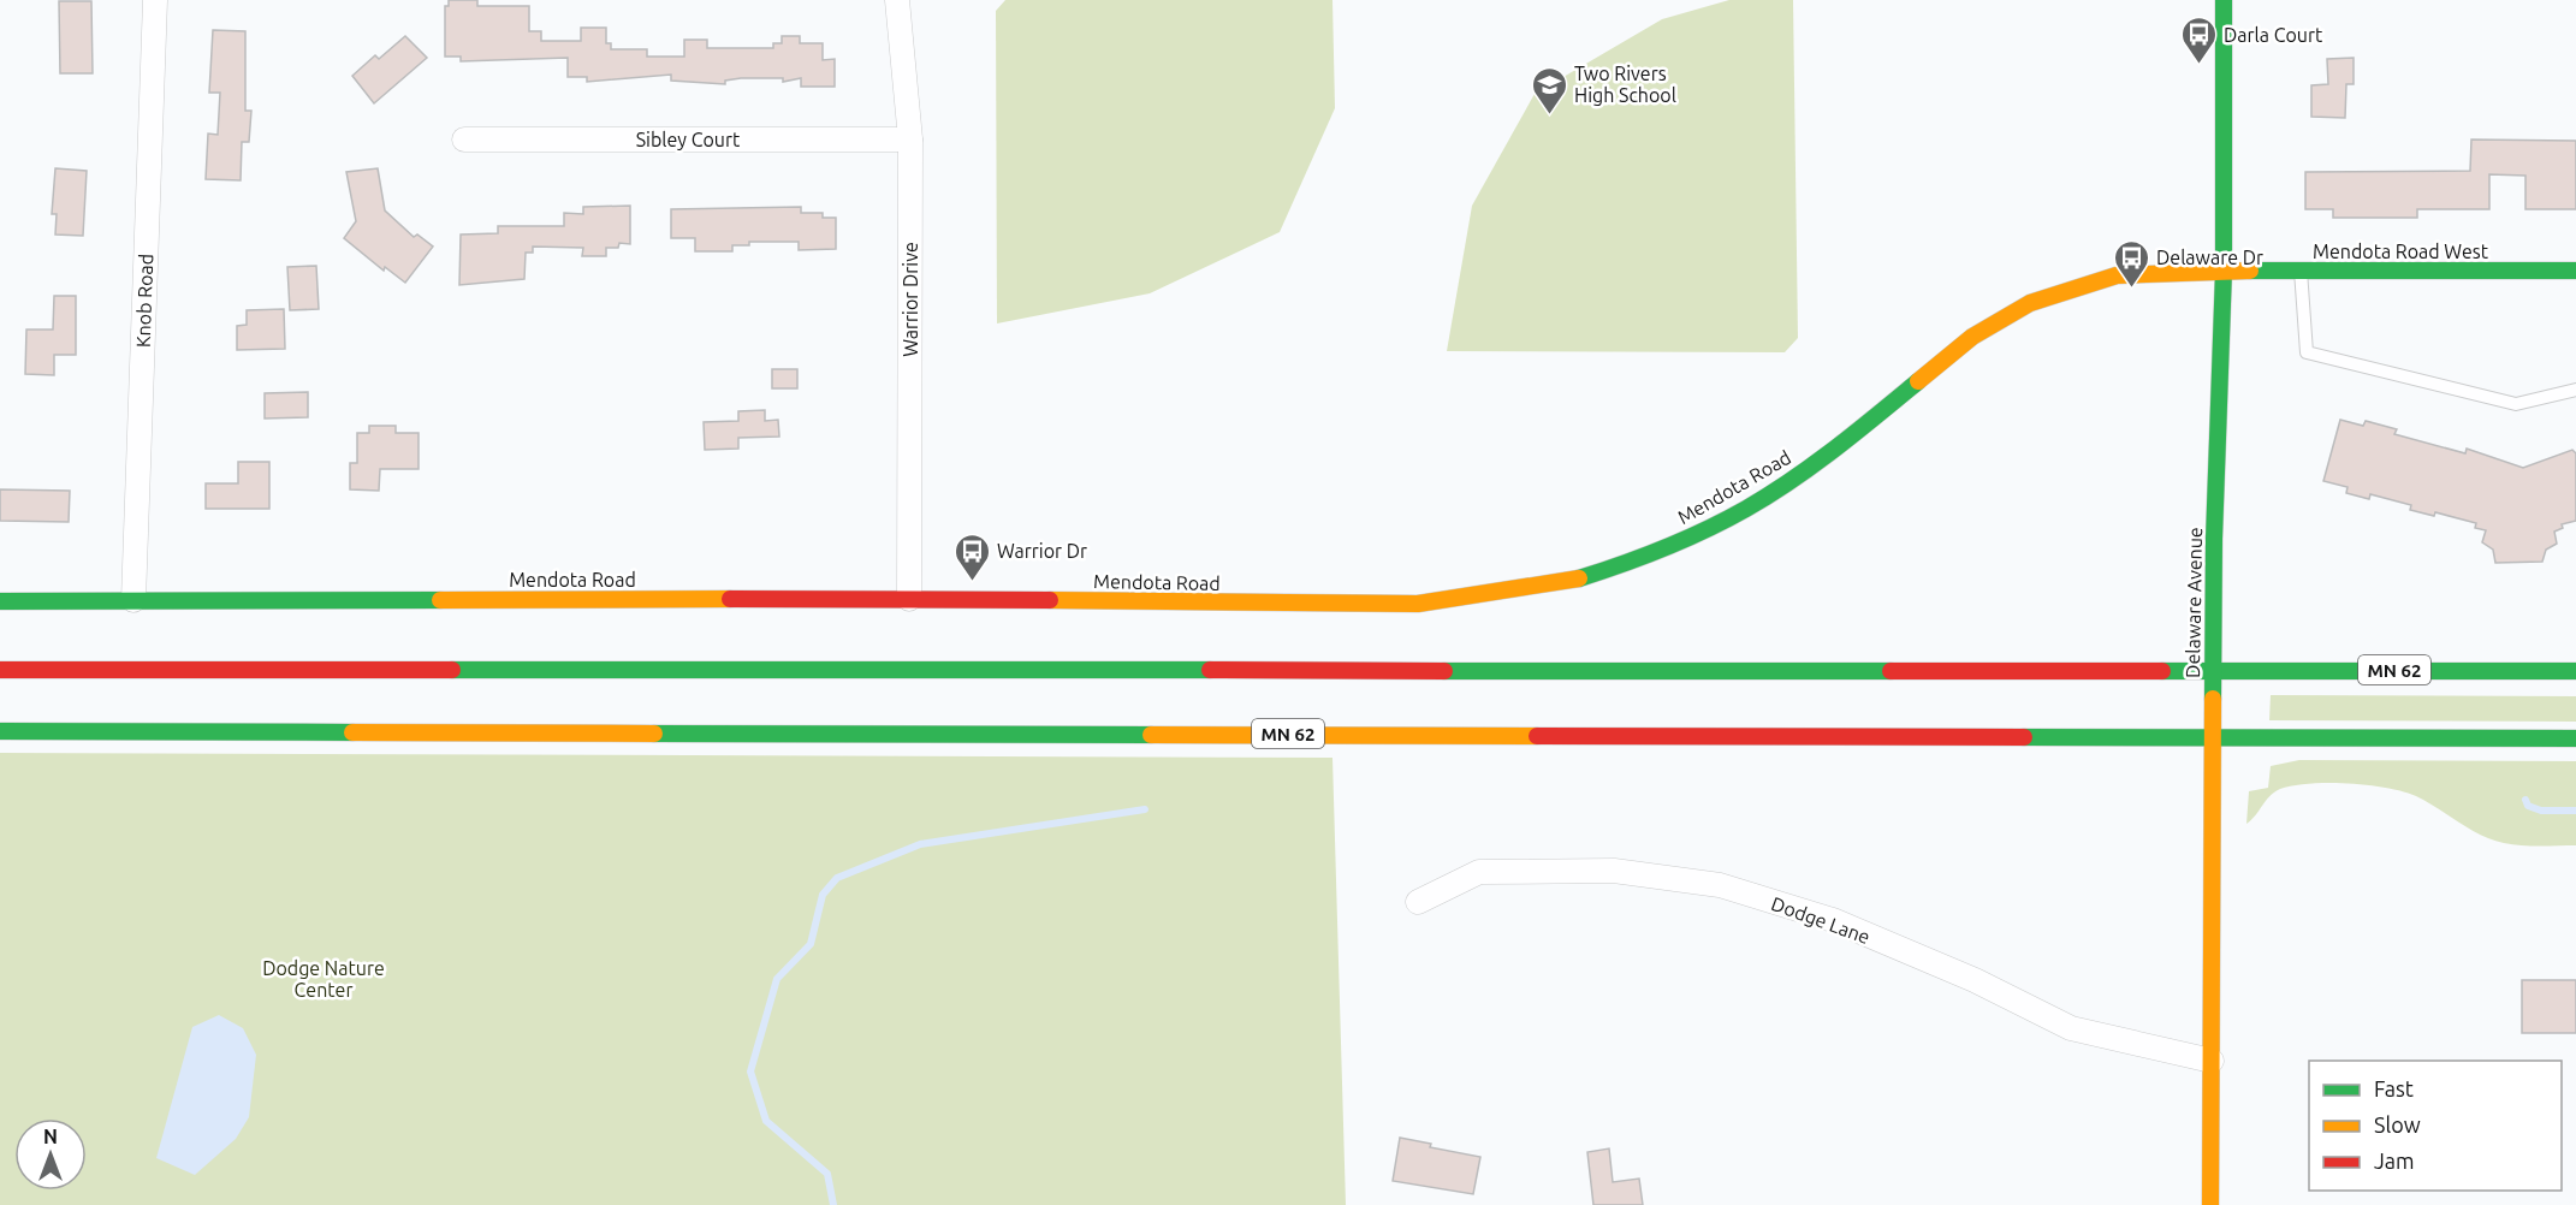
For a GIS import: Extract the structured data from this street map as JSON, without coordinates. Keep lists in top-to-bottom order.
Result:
{
  "streets": {
    "main road": [
      "Mendota Road West",
      "Mendota Road",
      "Delaware Avenue",
      "MN 62"
    ],
    "street": [
      "Sibley Court",
      "Warrior Drive",
      "Knob Road",
      "Dodge Lane"
    ]
  },
  "crossings": [
    ["Sibley Court", "Warrior Drive"],
    ["Mendota Road West", "Mendota Road"],
    ["Mendota Road West", "Delaware Avenue"],
    ["Warrior Drive", "Mendota Road"],
    ["Knob Road", "Mendota Road"],
    ["Mendota Road", "Delaware Avenue"],
    ["Delaware Avenue", "MN 62"],
    ["Delaware Avenue", "Dodge Lane"]
  ],
  "parks": ["Dodge Nature Center"],
  "places": {
    "bus stop": ["Darla Court", "Delaware Dr", "Warrior Dr"],
    "school or university": ["Two Rivers High School"]
  },
  "legend": ["Fast", "Slow", "Jam"],
  "north": "top"
}
